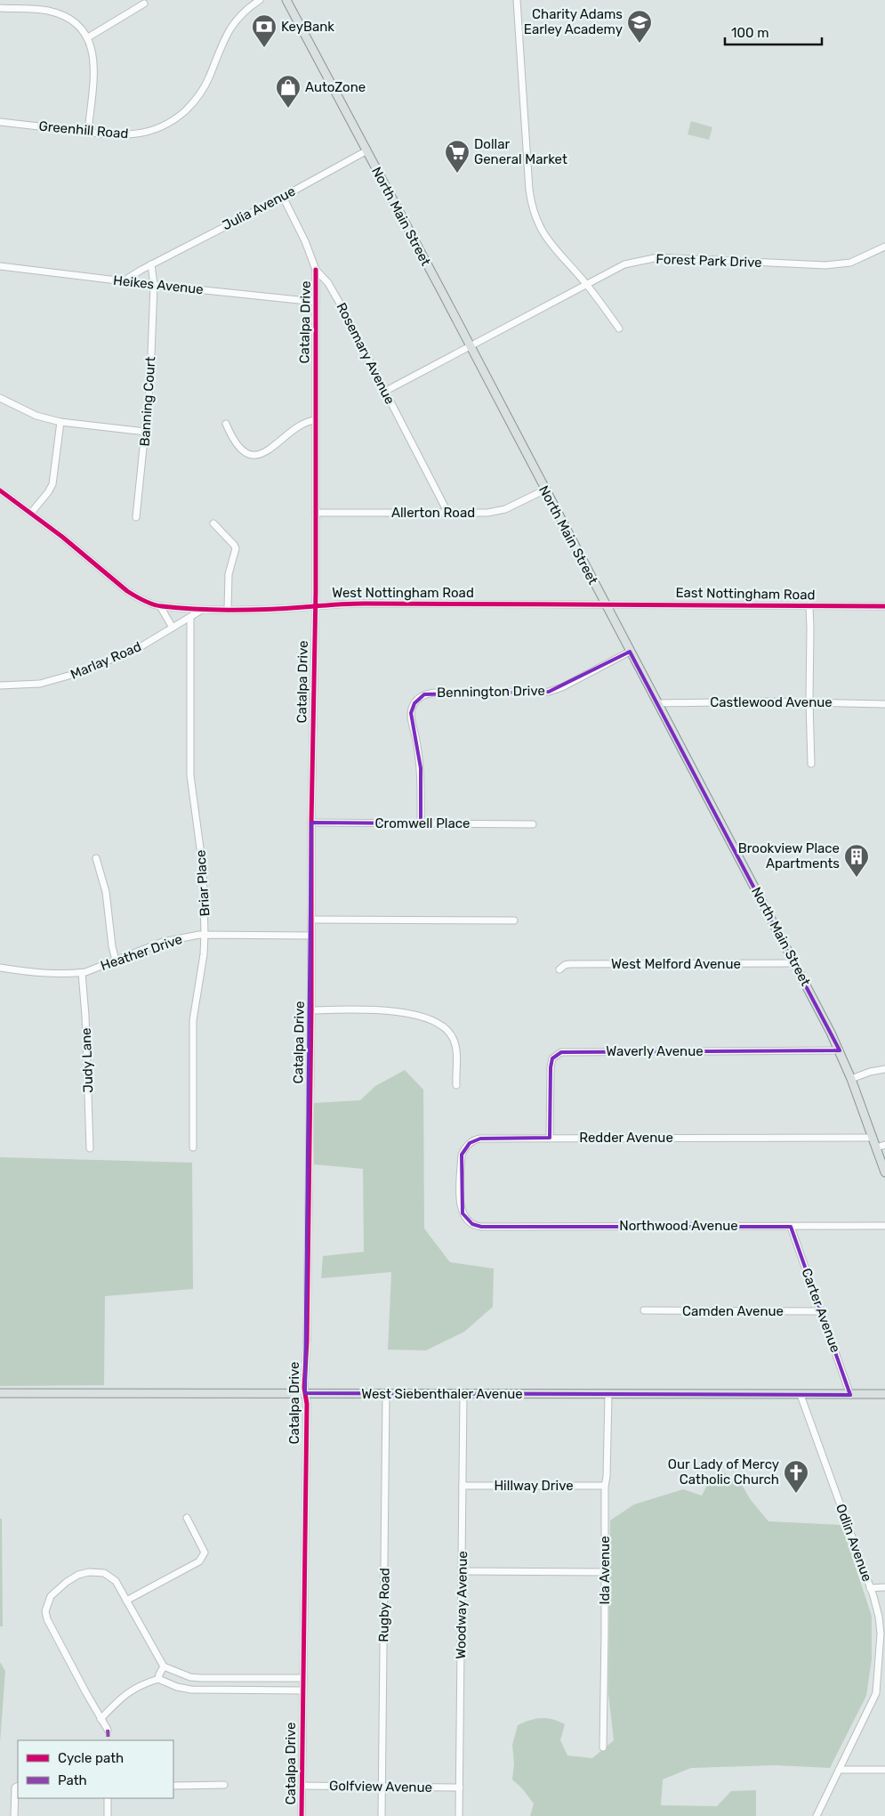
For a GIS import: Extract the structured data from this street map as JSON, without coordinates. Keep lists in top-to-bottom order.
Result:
{
  "streets": {
    "main road": ["North Main Street", "West Siebenthaler Avenue"],
    "street": [
      "Greenhill Road",
      "Julia Avenue",
      "Forest Park Drive",
      "Heikes Avenue",
      "Catalpa Drive",
      "Rosemary Avenue",
      "Banning Court",
      "Allerton Road",
      "West Nottingham Road",
      "East Nottingham Road",
      "Marlay Road",
      "Bennington Drive",
      "Castlewood Avenue",
      "Cromwell Place",
      "Briar Place",
      "Heather Drive",
      "West Melford Avenue",
      "Waverly Avenue",
      "Judy Lane",
      "Redder Avenue",
      "Northwood Avenue",
      "Carter Avenue",
      "Camden Avenue",
      "Hillway Drive",
      "Odlin Avenue",
      "Ida Avenue",
      "Rugby Road",
      "Woodway Avenue",
      "Golfview Avenue"
    ]
  },
  "crossings": [
    ["Julia Avenue", "North Main Street"],
    ["Julia Avenue", "Heikes Avenue"],
    ["Julia Avenue", "Rosemary Avenue"],
    ["North Main Street", "Forest Park Drive"],
    ["North Main Street", "Allerton Road"],
    ["North Main Street", "West Nottingham Road"],
    ["North Main Street", "East Nottingham Road"],
    ["North Main Street", "Bennington Drive"],
    ["North Main Street", "Castlewood Avenue"],
    ["North Main Street", "West Melford Avenue"],
    ["North Main Street", "Waverly Avenue"],
    ["North Main Street", "Redder Avenue"],
    ["Forest Park Drive", "Rosemary Avenue"],
    ["Heikes Avenue", "Catalpa Drive"],
    ["Heikes Avenue", "Banning Court"],
    ["Catalpa Drive", "Rosemary Avenue"],
    ["Catalpa Drive", "Allerton Road"],
    ["Catalpa Drive", "West Nottingham Road"],
    ["Catalpa Drive", "Cromwell Place"],
    ["Catalpa Drive", "Heather Drive"],
    ["Catalpa Drive", "West Siebenthaler Avenue"],
    ["Catalpa Drive", "Golfview Avenue"],
    ["Rosemary Avenue", "Allerton Road"],
    ["West Nottingham Road", "East Nottingham Road"],
    ["West Nottingham Road", "Marlay Road"],
    ["Marlay Road", "Briar Place"],
    ["Bennington Drive", "Cromwell Place"],
    ["Briar Place", "Heather Drive"],
    ["Heather Drive", "Judy Lane"],
    ["Waverly Avenue", "Redder Avenue"],
    ["Redder Avenue", "Northwood Avenue"],
    ["Northwood Avenue", "Carter Avenue"],
    ["Carter Avenue", "Camden Avenue"],
    ["Carter Avenue", "West Siebenthaler Avenue"],
    ["West Siebenthaler Avenue", "Odlin Avenue"],
    ["West Siebenthaler Avenue", "Ida Avenue"],
    ["West Siebenthaler Avenue", "Rugby Road"],
    ["West Siebenthaler Avenue", "Woodway Avenue"],
    ["Hillway Drive", "Ida Avenue"],
    ["Hillway Drive", "Woodway Avenue"],
    ["Rugby Road", "Golfview Avenue"],
    ["Woodway Avenue", "Golfview Avenue"]
  ],
  "places": {
    "school or university": ["Charity Adams Earley Academy"],
    "bank": ["KeyBank"],
    "shop": ["AutoZone"],
    "supermarket": ["Dollar General Market"],
    "building": ["Brookview Place Apartments"],
    "church": ["Our Lady of Mercy Catholic Church"]
  },
  "legend": ["Cycle path", "Path"],
  "scale_bar": "100 m"
}
